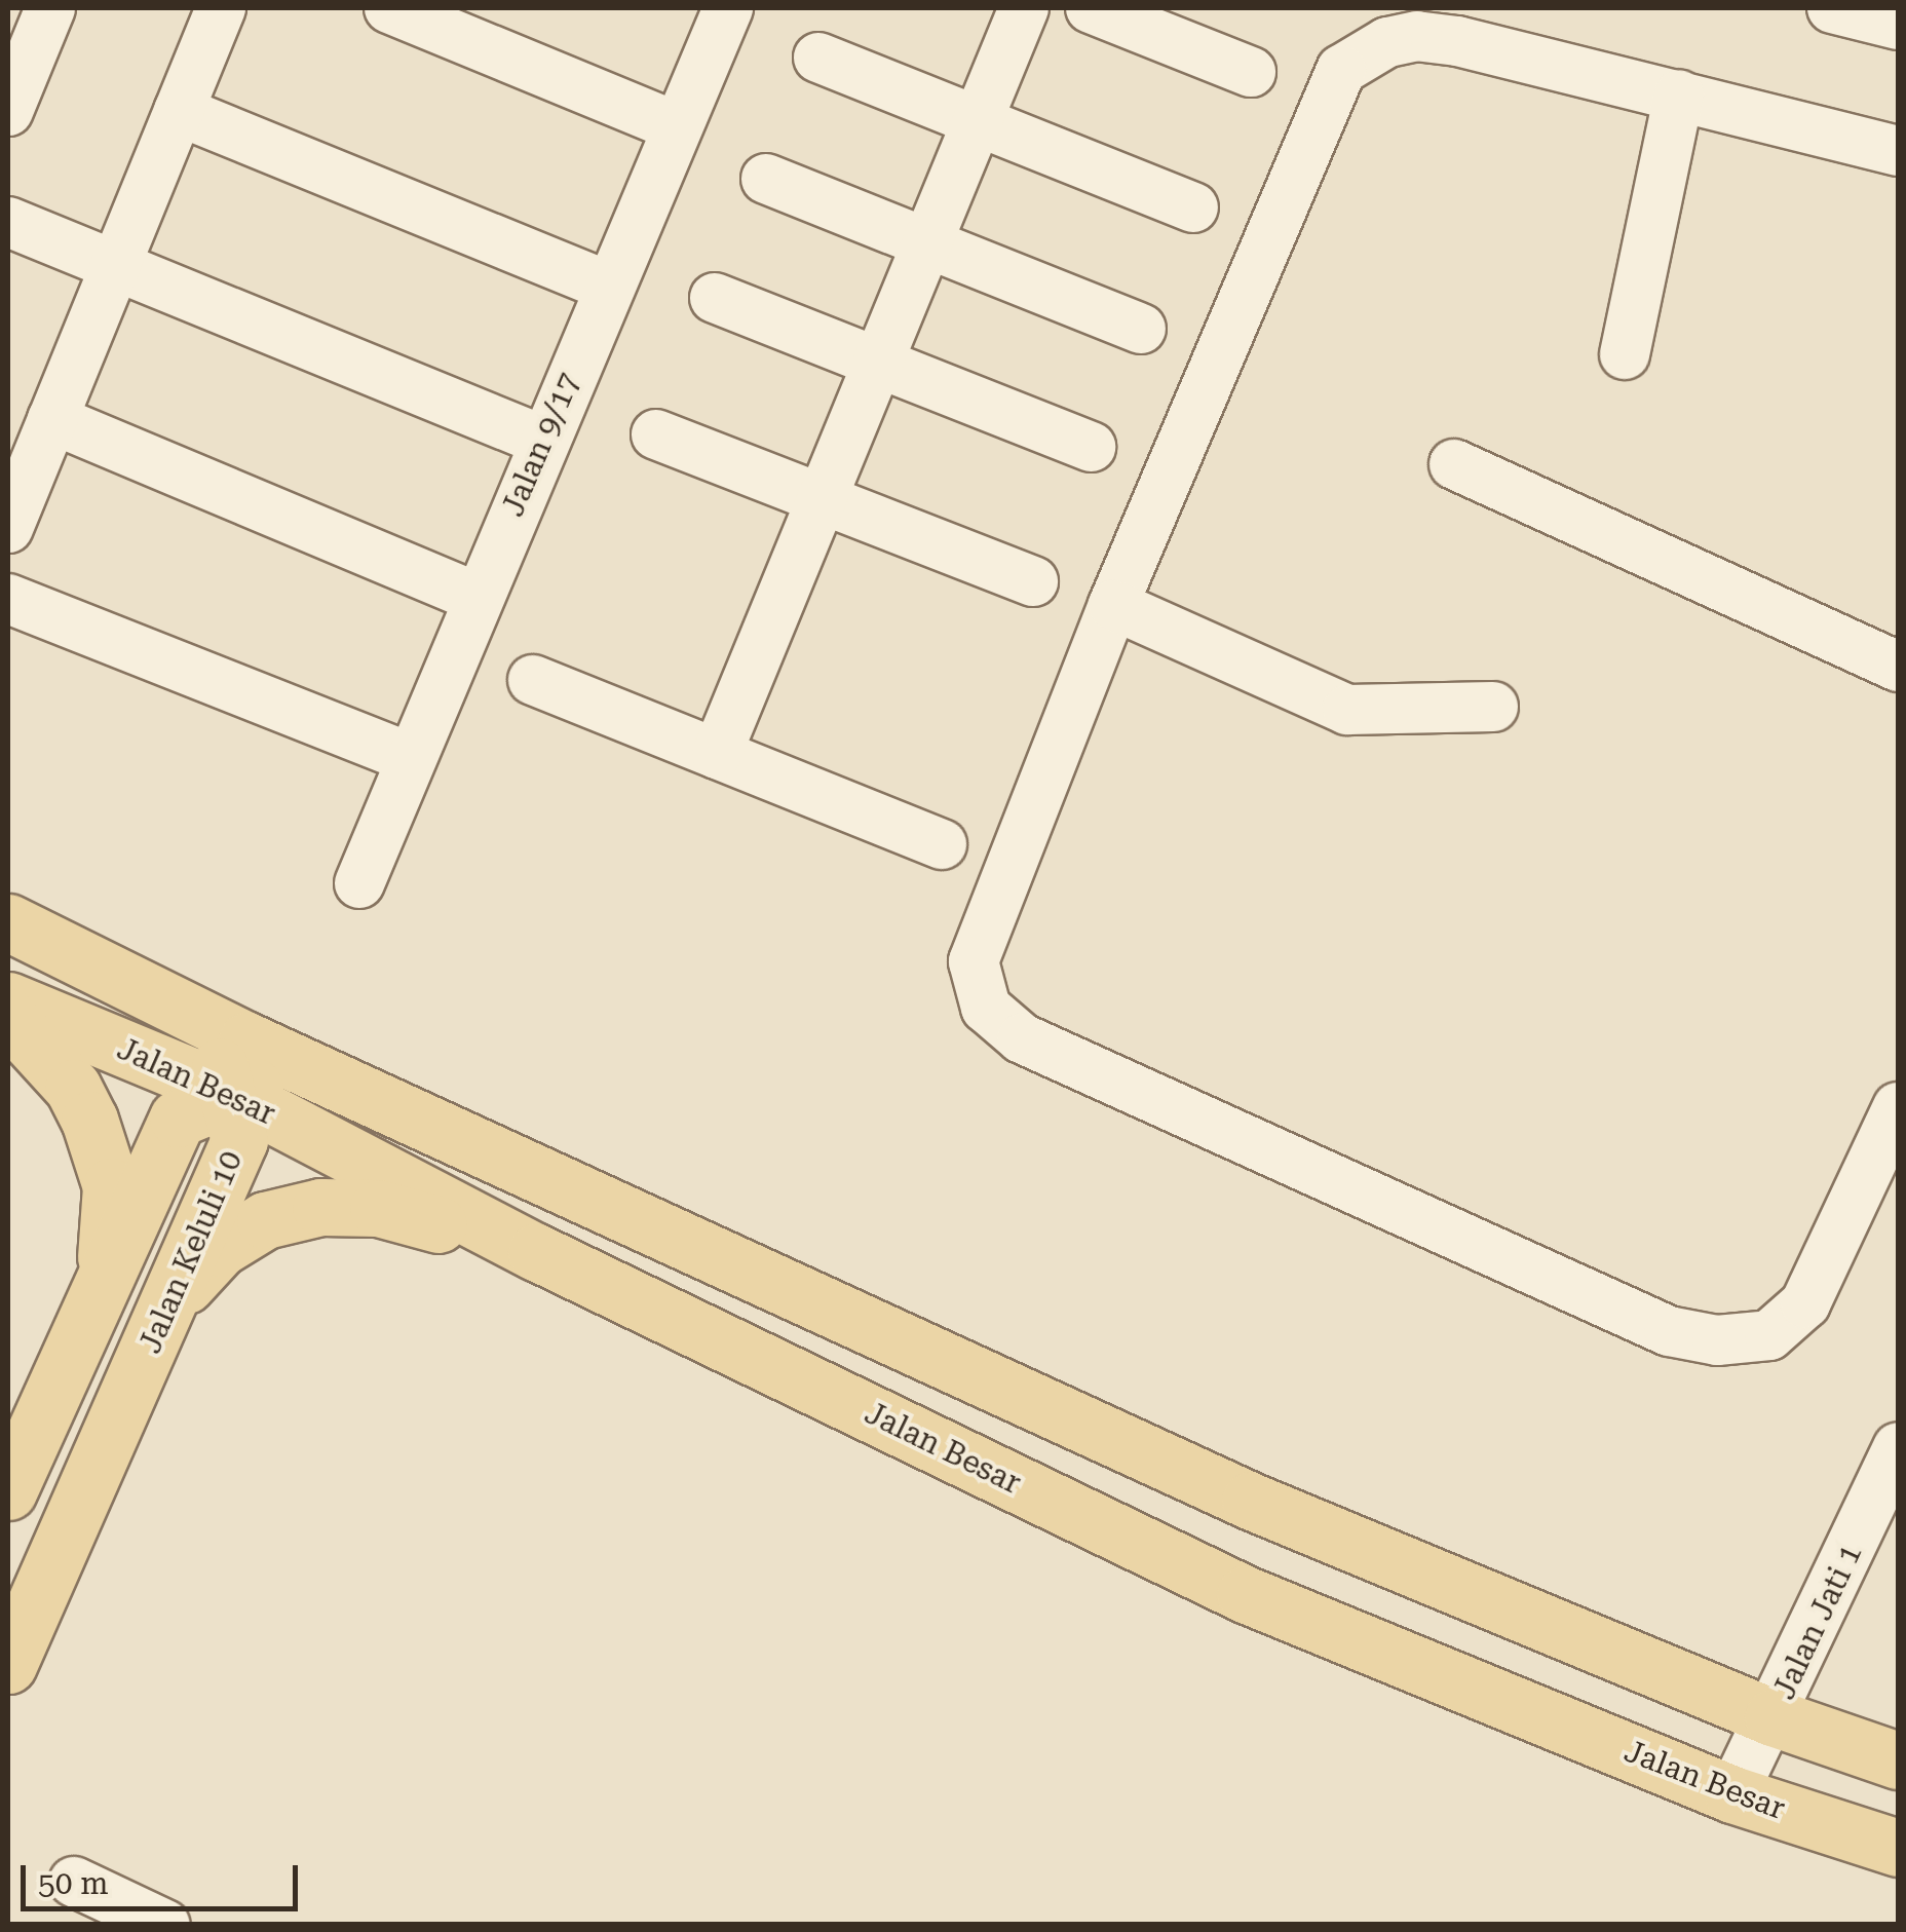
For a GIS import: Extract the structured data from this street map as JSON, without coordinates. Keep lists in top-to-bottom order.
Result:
{
  "streets": {
    "main road": ["Jalan Besar", "Jalan Keluli 10"],
    "street": ["Jalan 9/17", "Jalan Jati 1"]
  },
  "crossings": [
    ["Jalan Besar", "Jalan Keluli 10"],
    ["Jalan Besar", "Jalan Jati 1"]
  ],
  "scale_bar": "50 m"
}
